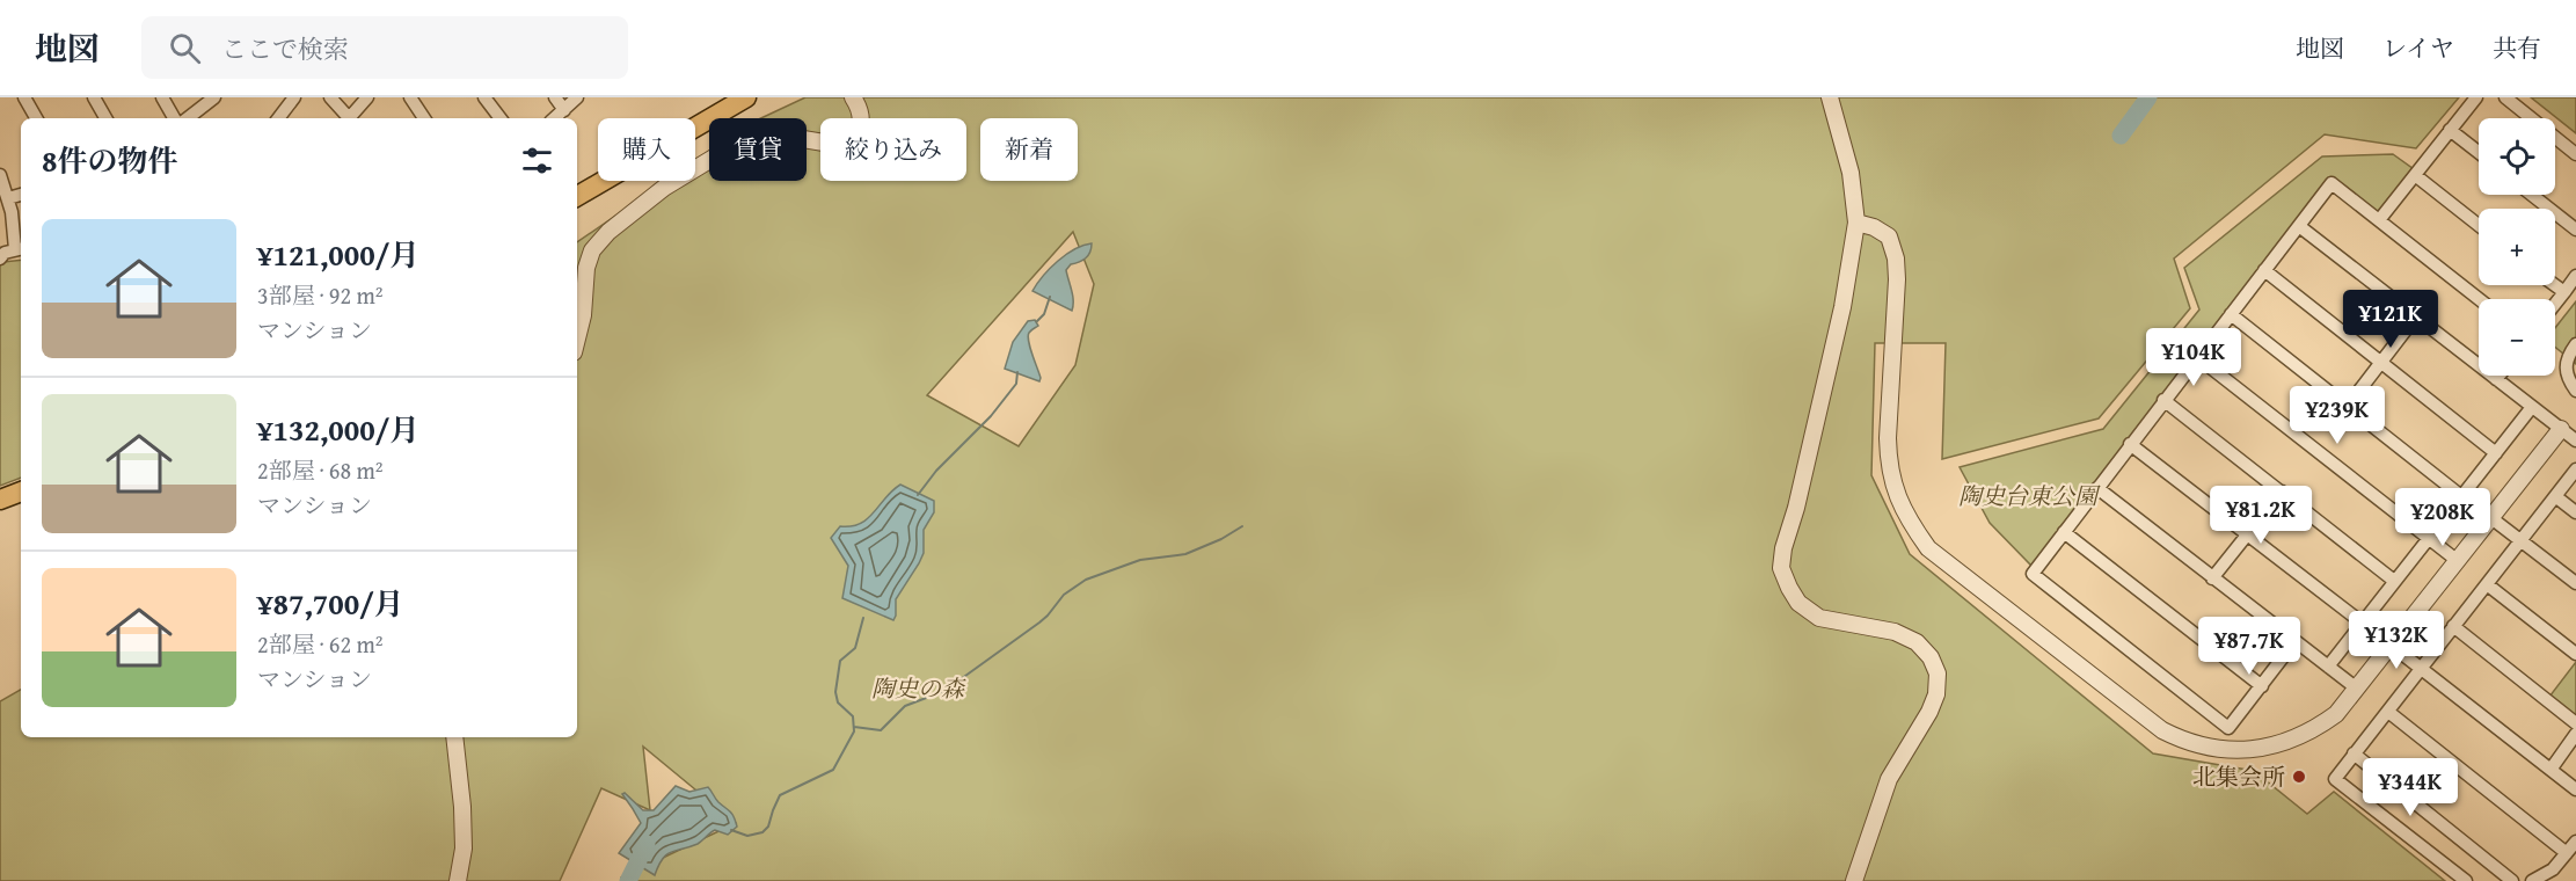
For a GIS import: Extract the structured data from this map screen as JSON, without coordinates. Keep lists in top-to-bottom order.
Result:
{
  "parks": ["陶史台東公園", "陶史の森"],
  "places": ["北集会所"],
  "page": {
    "header": "地図",
    "search": "ここで検索",
    "nav": ["地図", "レイヤ", "共有"],
    "map_buttons": ["+", "−"],
    "chip": [
      "購入",
      "賃貸",
      "絞り込み",
      "新着"
    ],
    "heading": "8件の物件",
    "list": [
      {
        "name": "¥121,000/月",
        "note": "3部屋 · 92 m² · マンション"
      },
      {
        "name": "¥132,000/月",
        "note": "2部屋 · 68 m² · マンション"
      },
      {
        "name": "¥87,700/月",
        "note": "2部屋 · 62 m² · マンション"
      }
    ],
    "price": [
      "¥121K",
      "¥104K",
      "¥239K",
      "¥81.2K",
      "¥208K",
      "¥132K",
      "¥87.7K",
      "¥344K"
    ]
  }
}
